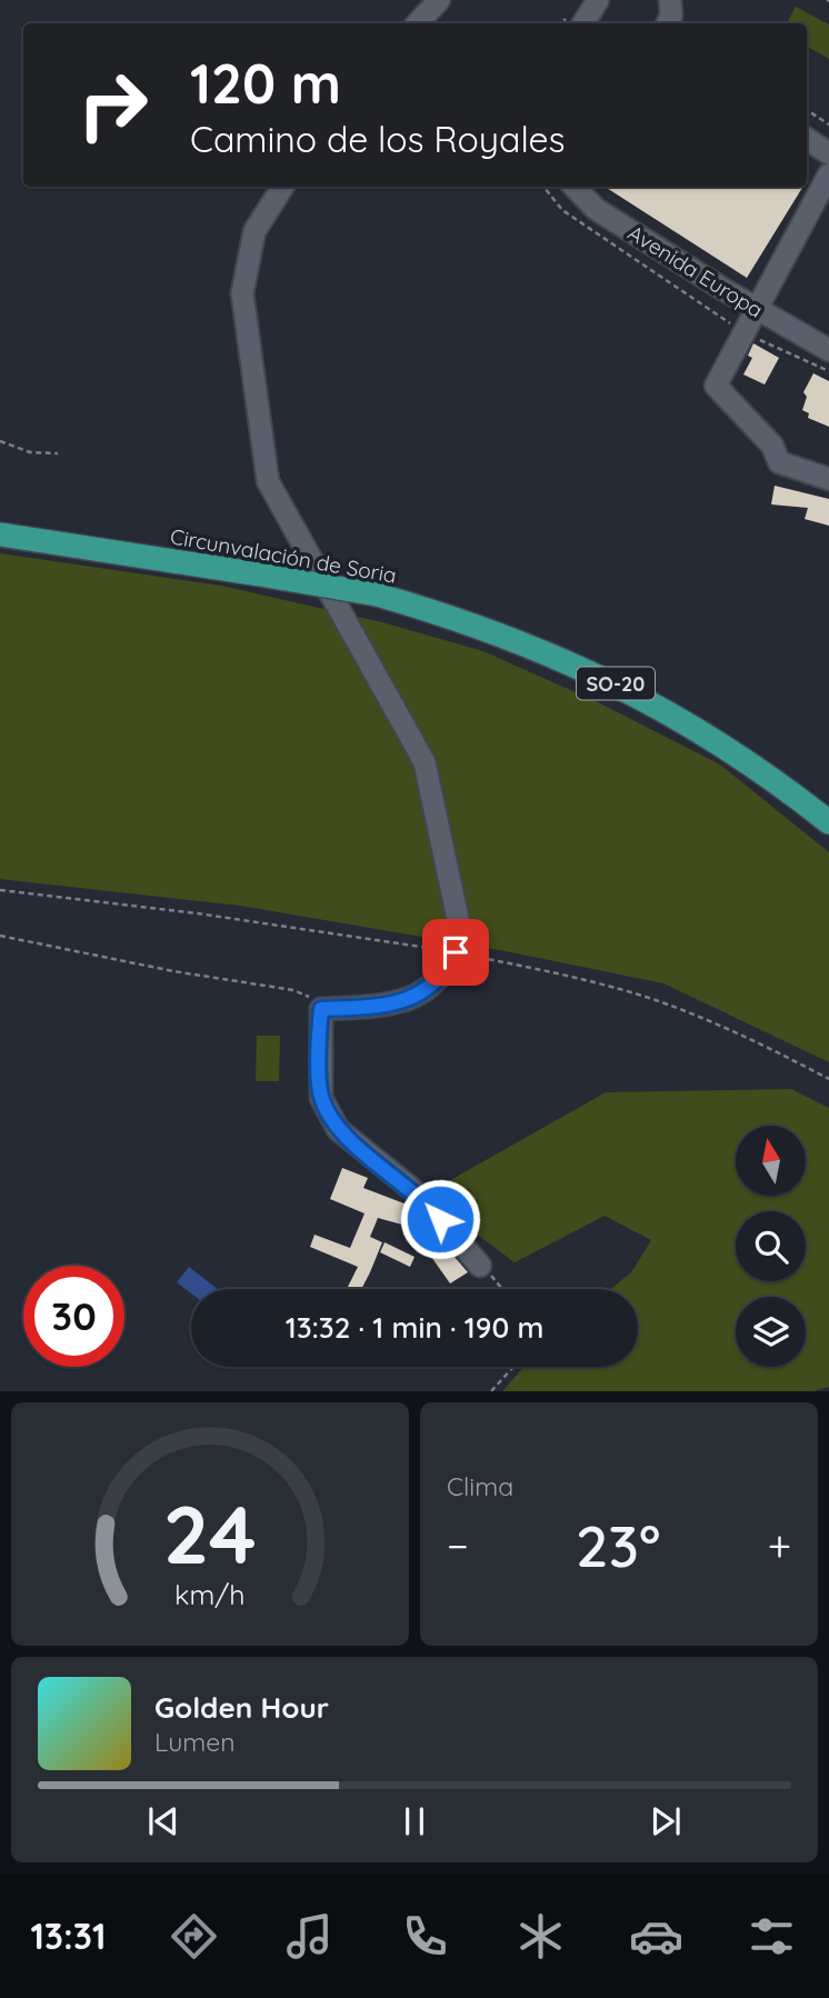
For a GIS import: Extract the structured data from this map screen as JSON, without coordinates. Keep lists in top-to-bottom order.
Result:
{
  "streets": {
    "highway": ["Circunvalación de Soria", "SO-20"],
    "street": ["Avenida Europa"]
  },
  "north": "top",
  "page": {
    "turn": ["120 m", "Camino de los Royales"],
    "limit": "30",
    "trip": "13:32 · 1 min · 190 m",
    "tile": "Clima",
    "heat": ["−", "23°", "+"],
    "song": ["Golden Hour", "Lumen"],
    "tabs": "13:31",
    "gauge": ["24", "km/h"]
  }
}
